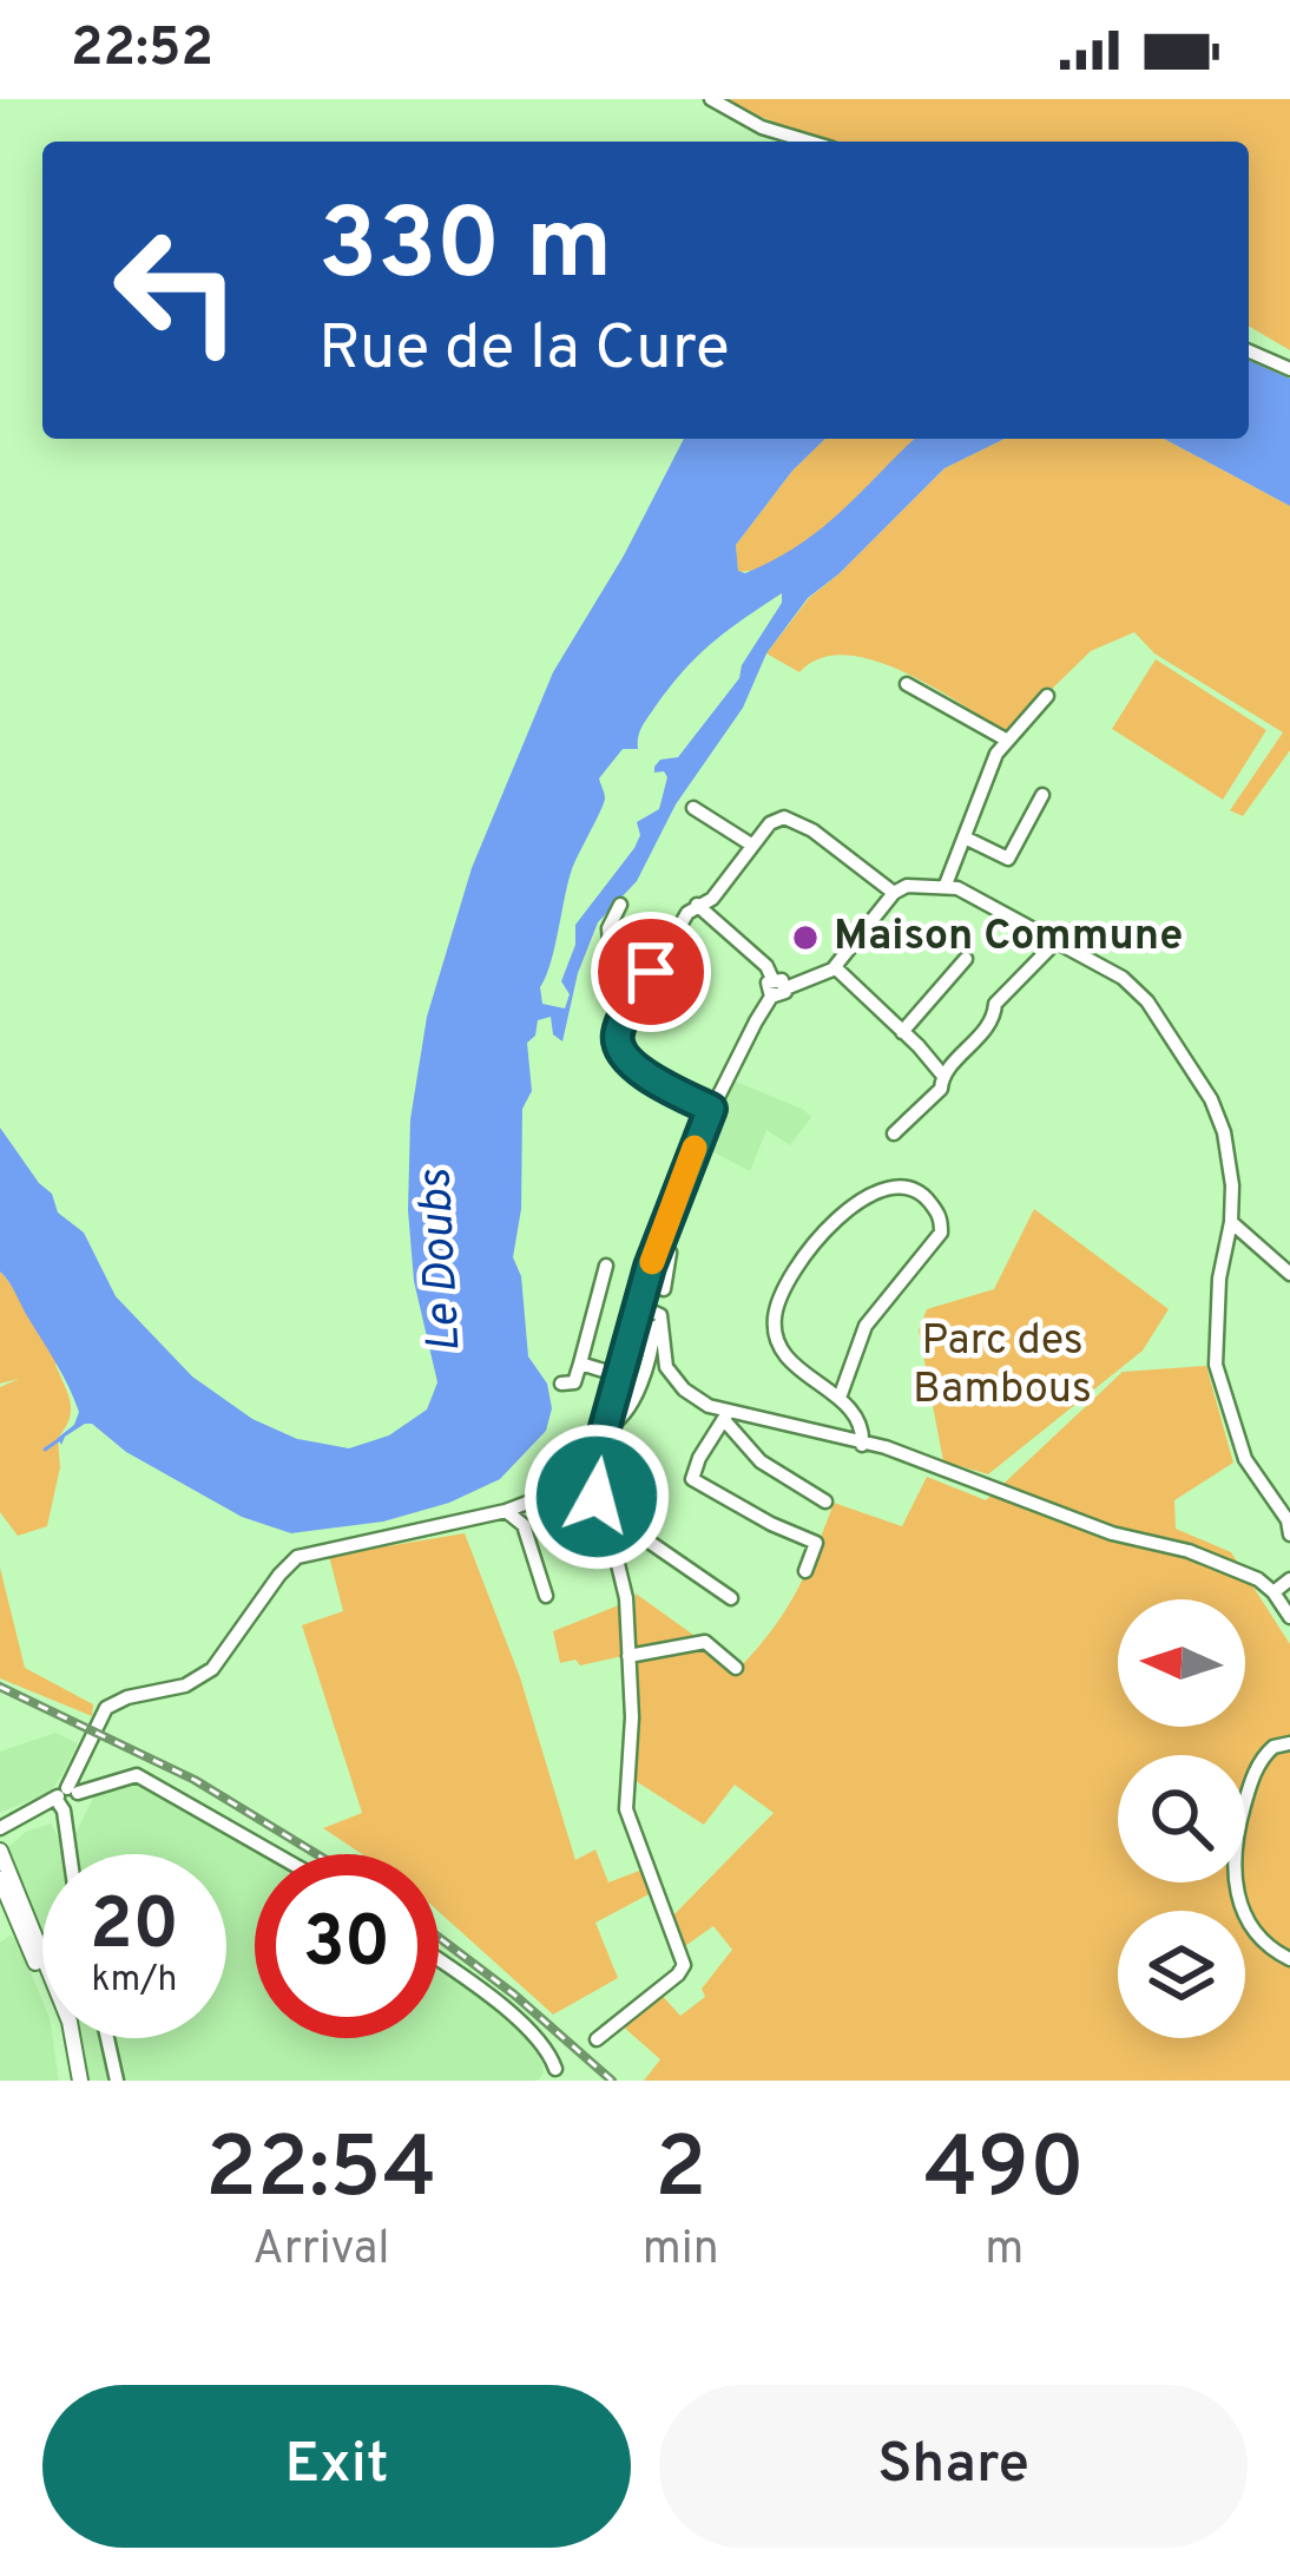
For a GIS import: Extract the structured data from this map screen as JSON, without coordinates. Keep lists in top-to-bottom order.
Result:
{
  "water": ["Le Doubs"],
  "parks": ["Parc des Bambous"],
  "places": ["Maison Commune"],
  "north": "left",
  "page": {
    "status": "22:52",
    "turn": ["330 m", "Rue de la Cure"],
    "speed": "20 km/h",
    "limit": "30",
    "eta": [
      "22:54",
      "Arrival",
      "2",
      "min",
      "490",
      "m"
    ],
    "buttons": ["Exit", "Share"]
  }
}
